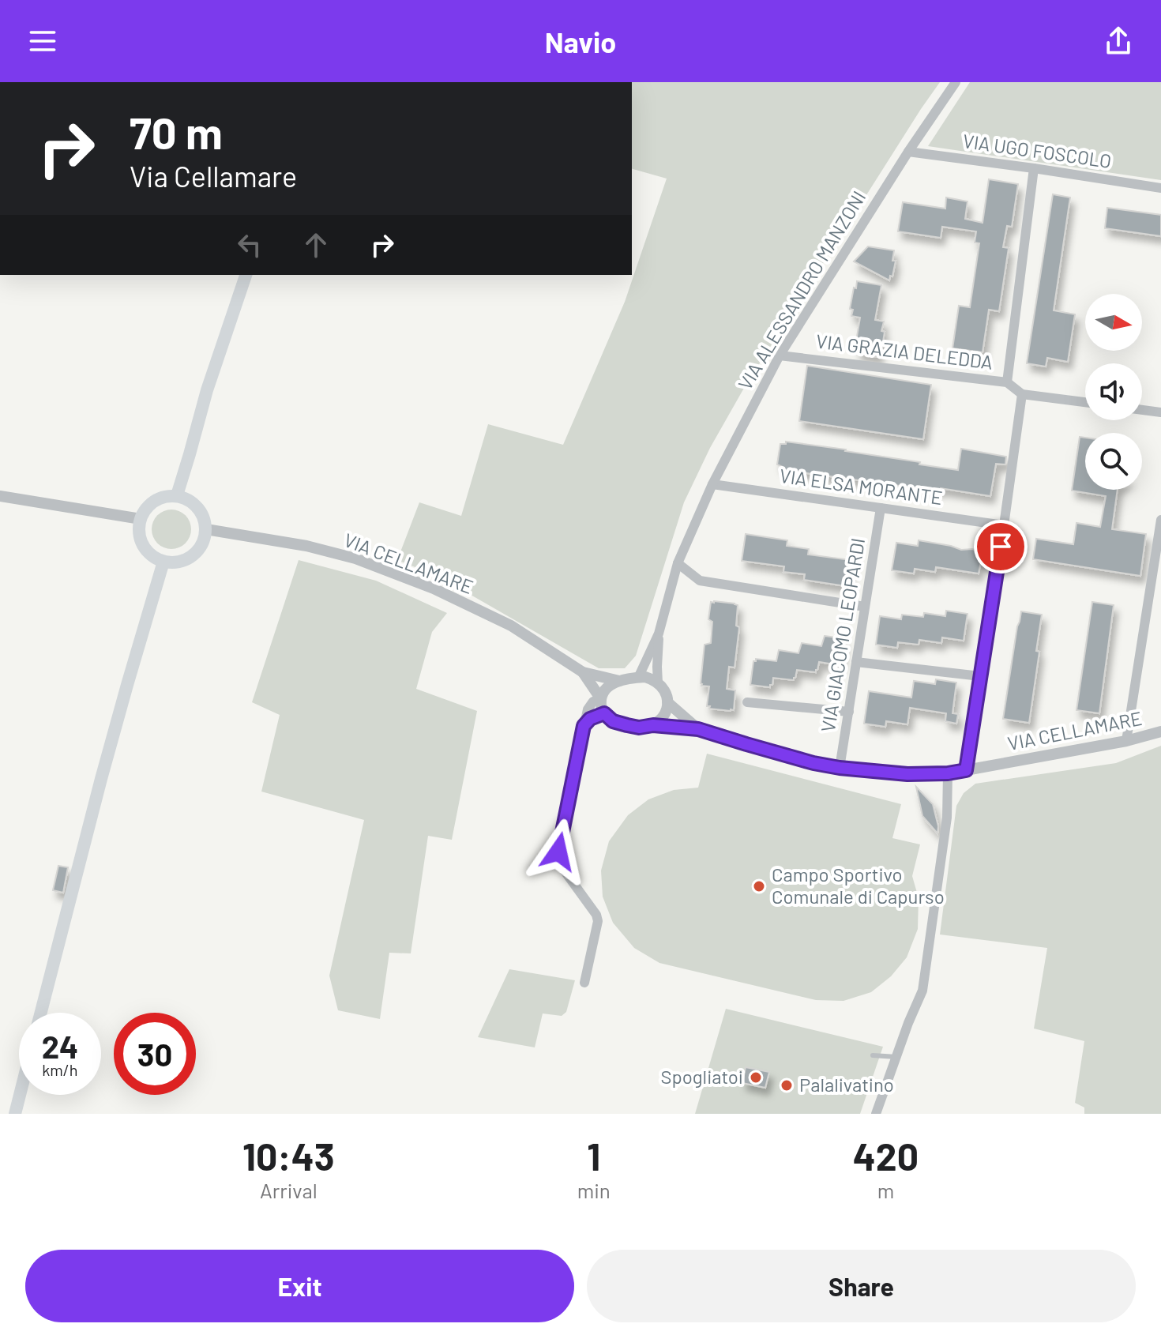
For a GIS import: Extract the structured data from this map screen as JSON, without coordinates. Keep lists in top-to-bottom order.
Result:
{
  "streets": {
    "street": [
      "VIA UGO FOSCOLO",
      "VIA ALESSANDRO MANZONI",
      "VIA GRAZIA DELEDDA",
      "VIA ELSA MORANTE",
      "VIA CELLAMARE",
      "VIA GIACOMO LEOPARDI"
    ]
  },
  "crossings": [
    ["VIA UGO FOSCOLO", "VIA ALESSANDRO MANZONI"],
    ["VIA ALESSANDRO MANZONI", "VIA GRAZIA DELEDDA"],
    ["VIA ALESSANDRO MANZONI", "VIA ELSA MORANTE"],
    ["VIA ALESSANDRO MANZONI", "VIA CELLAMARE"],
    ["VIA ELSA MORANTE", "VIA GIACOMO LEOPARDI"],
    ["VIA CELLAMARE", "VIA GIACOMO LEOPARDI"]
  ],
  "places": ["Campo Sportivo Comunale di Capurso", "Spogliatoi", "Palalivatino"],
  "north": "right",
  "page": {
    "header": "Navio",
    "turn": ["70 m", "Via Cellamare"],
    "speed": "24 km/h",
    "limit": "30",
    "eta": [
      "10:43",
      "Arrival",
      "1",
      "min",
      "420",
      "m"
    ],
    "buttons": ["Exit", "Share"]
  }
}
